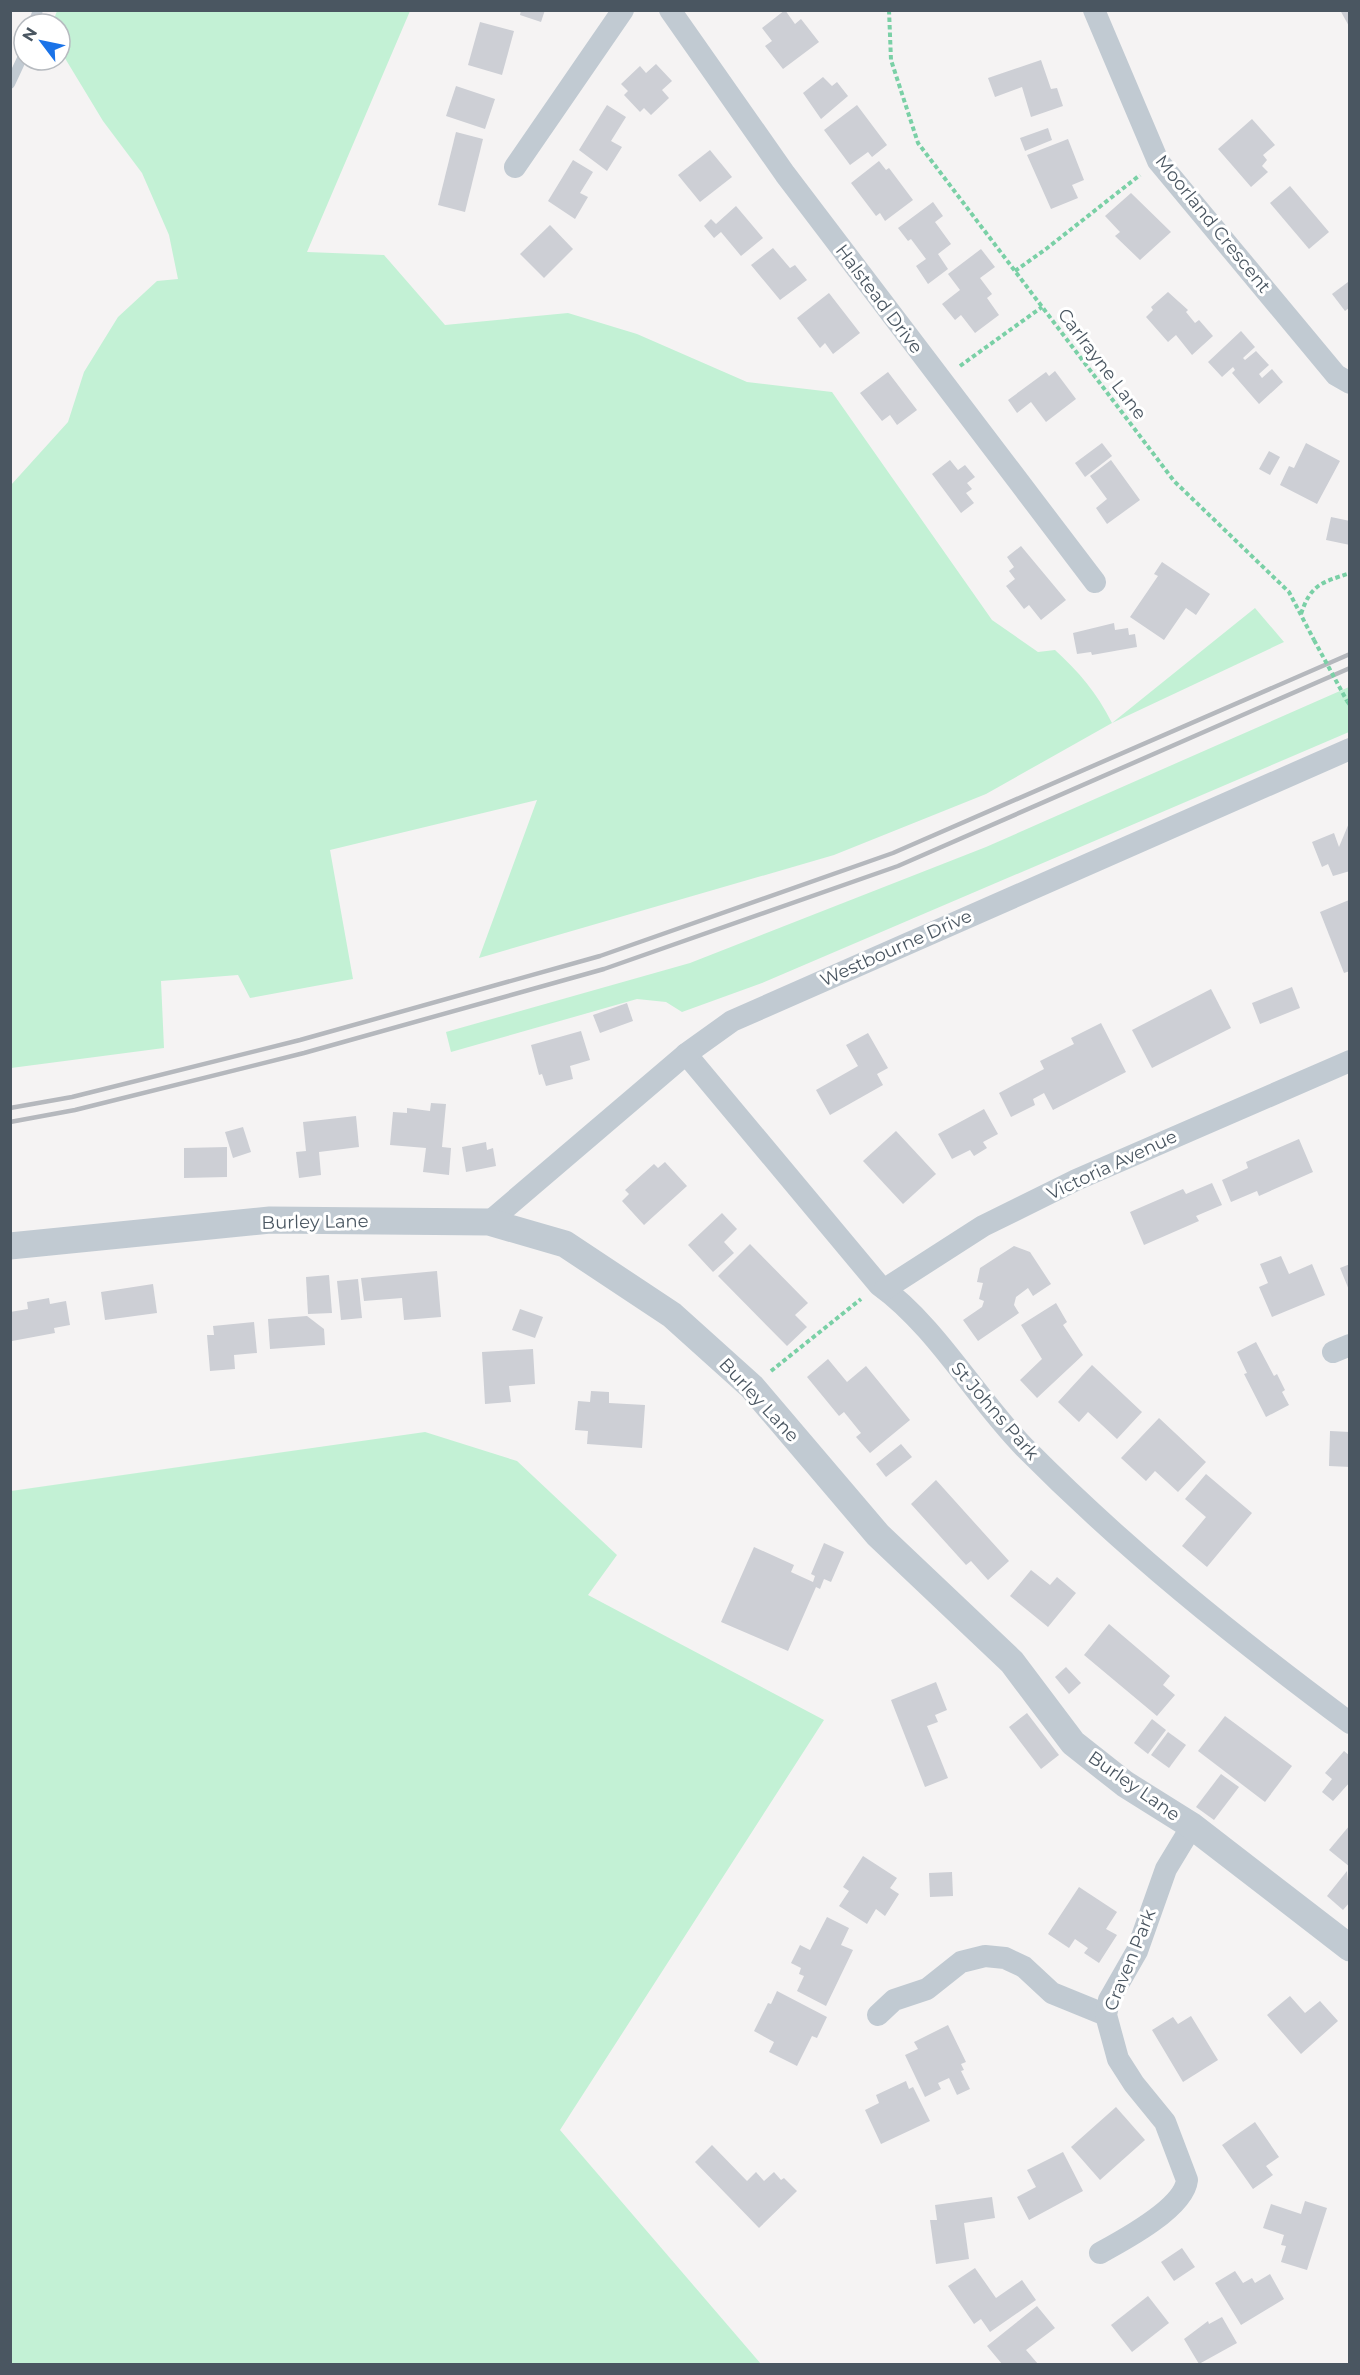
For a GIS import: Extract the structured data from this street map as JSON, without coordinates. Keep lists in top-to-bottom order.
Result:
{
  "streets": {
    "street": [
      "Moorland Crescent",
      "Halstead Drive",
      "Westbourne Drive",
      "Victoria Avenue",
      "Burley Lane",
      "St Johns Park",
      "Craven Park"
    ],
    "path": ["Carlrayne Lane"]
  },
  "crossings": [
    ["Westbourne Drive", "Burley Lane"],
    ["Westbourne Drive", "St Johns Park"],
    ["Victoria Avenue", "St Johns Park"],
    ["Burley Lane", "Craven Park"]
  ],
  "north": "top left"
}
